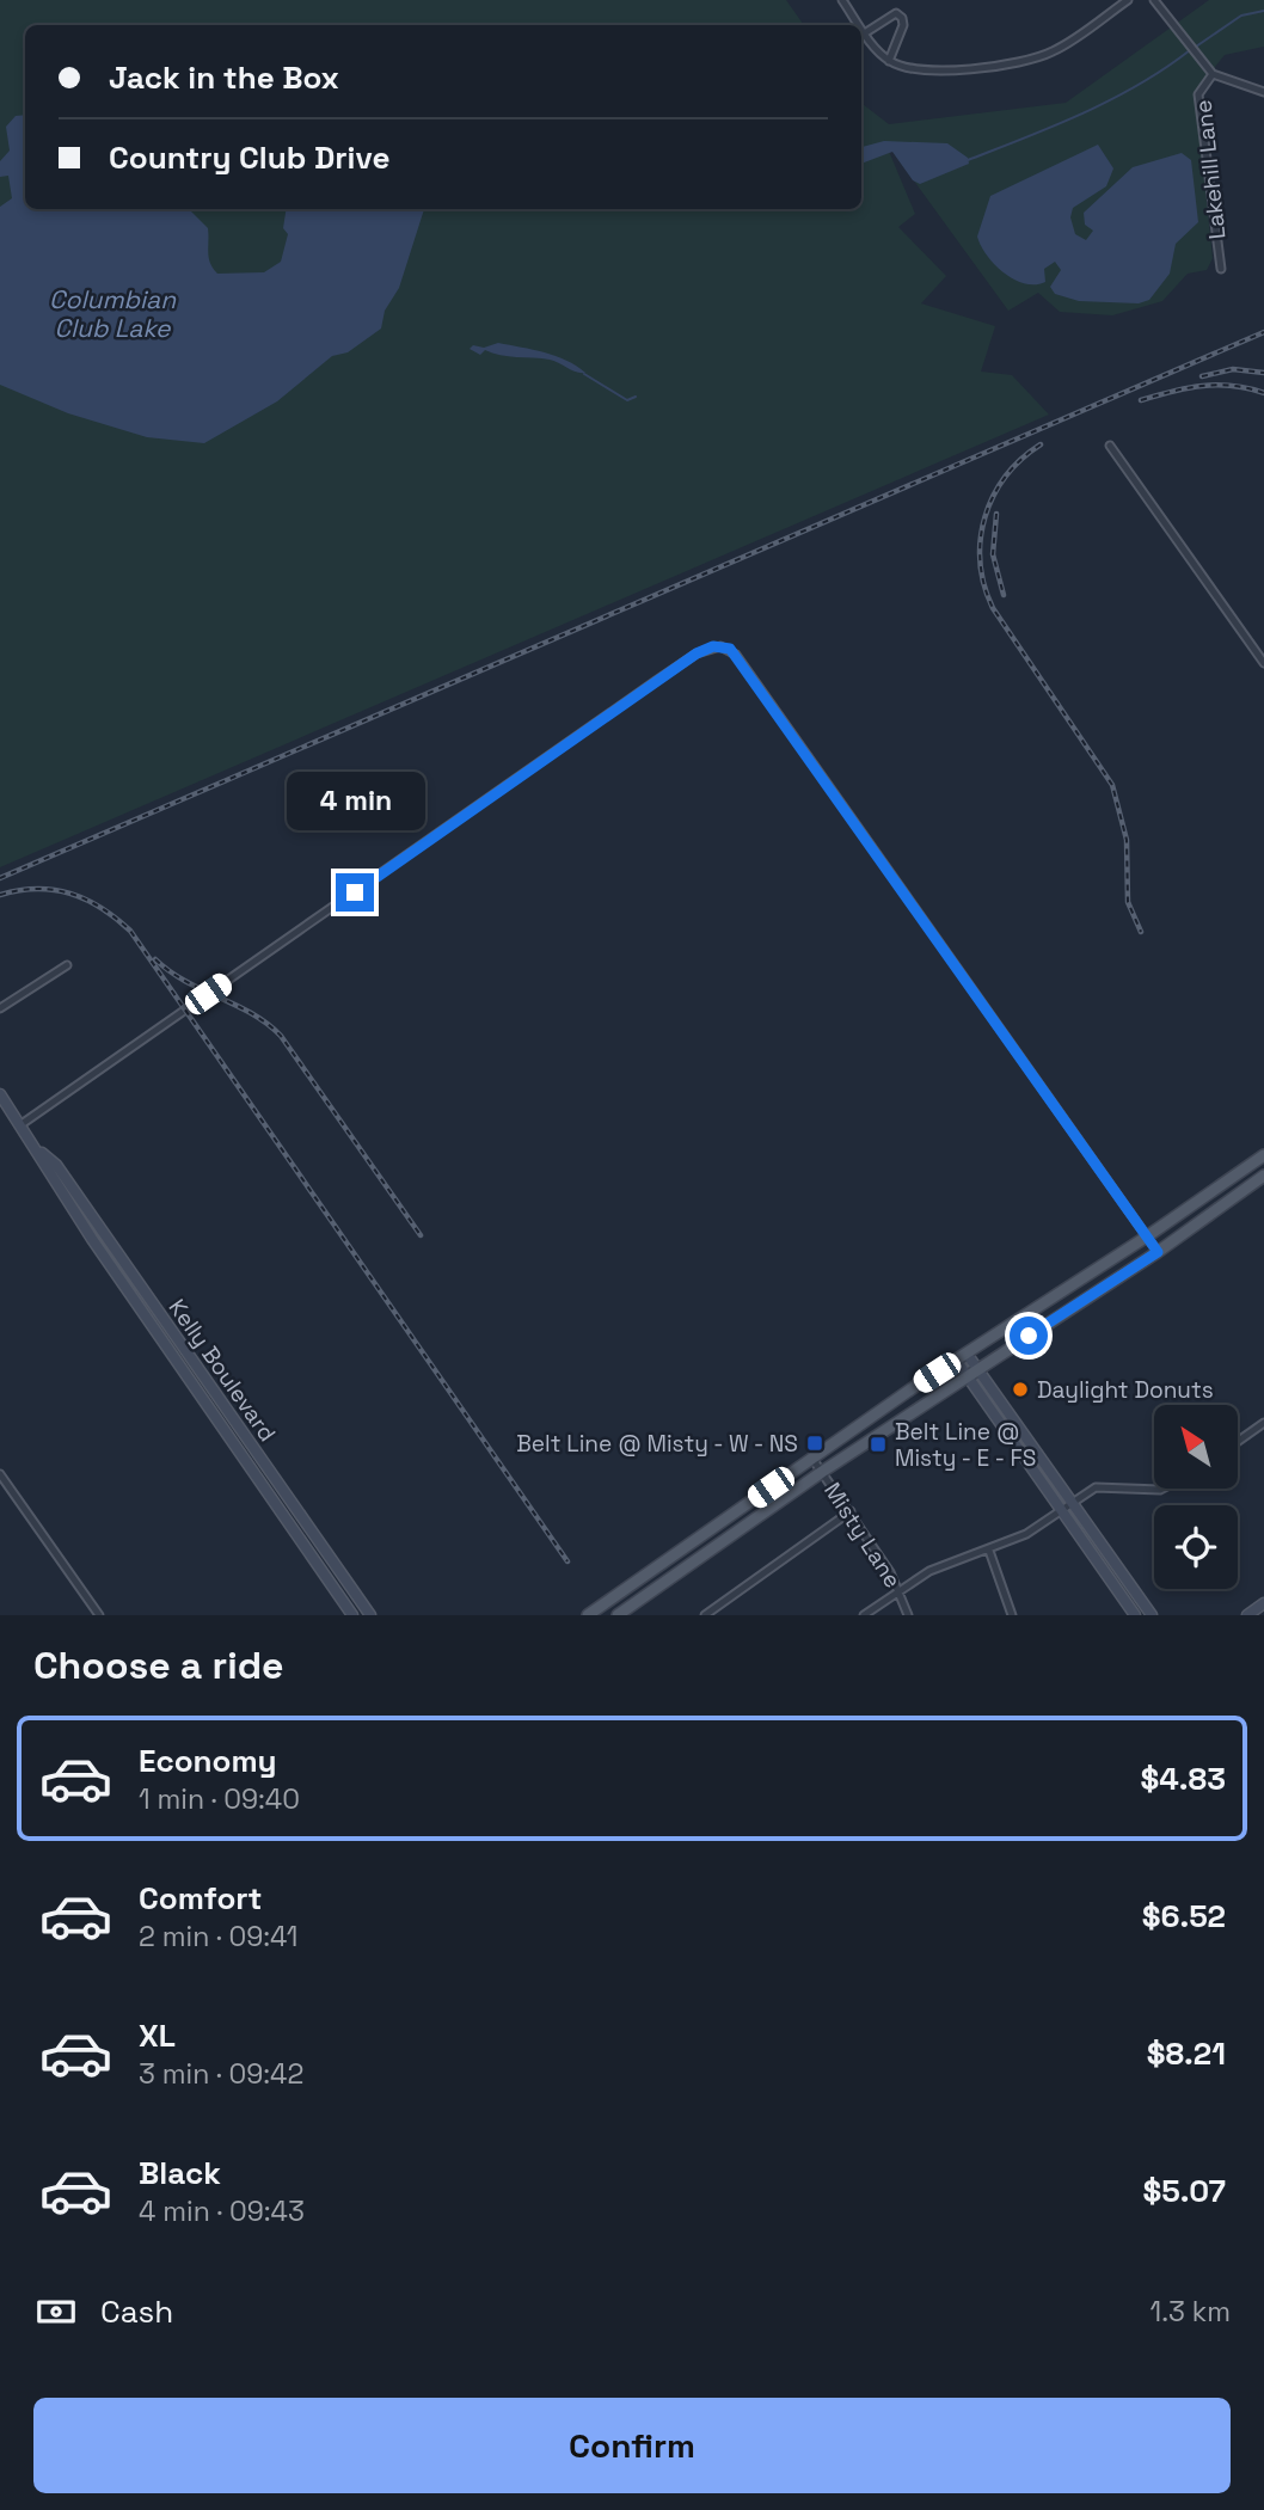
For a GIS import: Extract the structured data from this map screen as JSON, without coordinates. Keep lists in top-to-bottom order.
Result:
{
  "streets": {
    "street": ["Lakehill Lane", "Kelly Boulevard", "Misty Lane"]
  },
  "water": ["Columbian Club Lake"],
  "places": {
    "other": ["Daylight Donuts"],
    "transit": ["Belt Line @ Misty - W - NS", "Belt Line @ Misty - E - FS"]
  },
  "north": "top left",
  "page": {
    "banner": ["Jack in the Box", "Country Club Drive"],
    "bubble": "4 min",
    "heading": "Choose a ride",
    "list": [
      {
        "name": "Economy",
        "note": "1 min · 09:40",
        "value": "$4.83"
      },
      {
        "name": "Comfort",
        "note": "2 min · 09:41",
        "value": "$6.52"
      },
      {
        "name": "XL",
        "note": "3 min · 09:42",
        "value": "$8.21"
      },
      {
        "name": "Black",
        "note": "4 min · 09:43",
        "value": "$5.07"
      }
    ],
    "pay": ["Cash", "1.3 km"],
    "buttons": "Confirm"
  }
}
